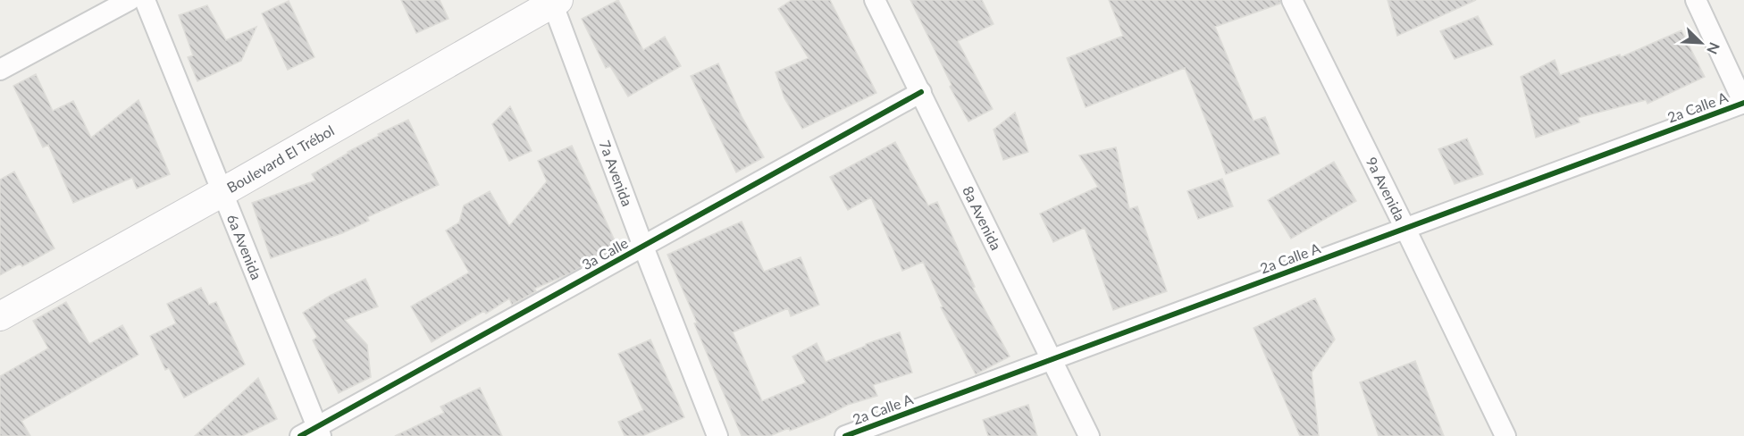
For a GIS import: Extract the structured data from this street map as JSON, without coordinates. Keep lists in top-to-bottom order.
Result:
{
  "streets": {
    "main road": ["Boulevard El Trébol"],
    "street": [
      "2a Calle A",
      "7a Avenida",
      "9a Avenida",
      "8a Avenida",
      "6a Avenida",
      "3a Calle"
    ]
  },
  "crossings": [
    ["2a Calle A", "9a Avenida"],
    ["2a Calle A", "8a Avenida"],
    ["Boulevard El Trébol", "7a Avenida"],
    ["Boulevard El Trébol", "6a Avenida"],
    ["7a Avenida", "3a Calle"],
    ["8a Avenida", "3a Calle"],
    ["6a Avenida", "3a Calle"]
  ],
  "north": "bottom right"
}
